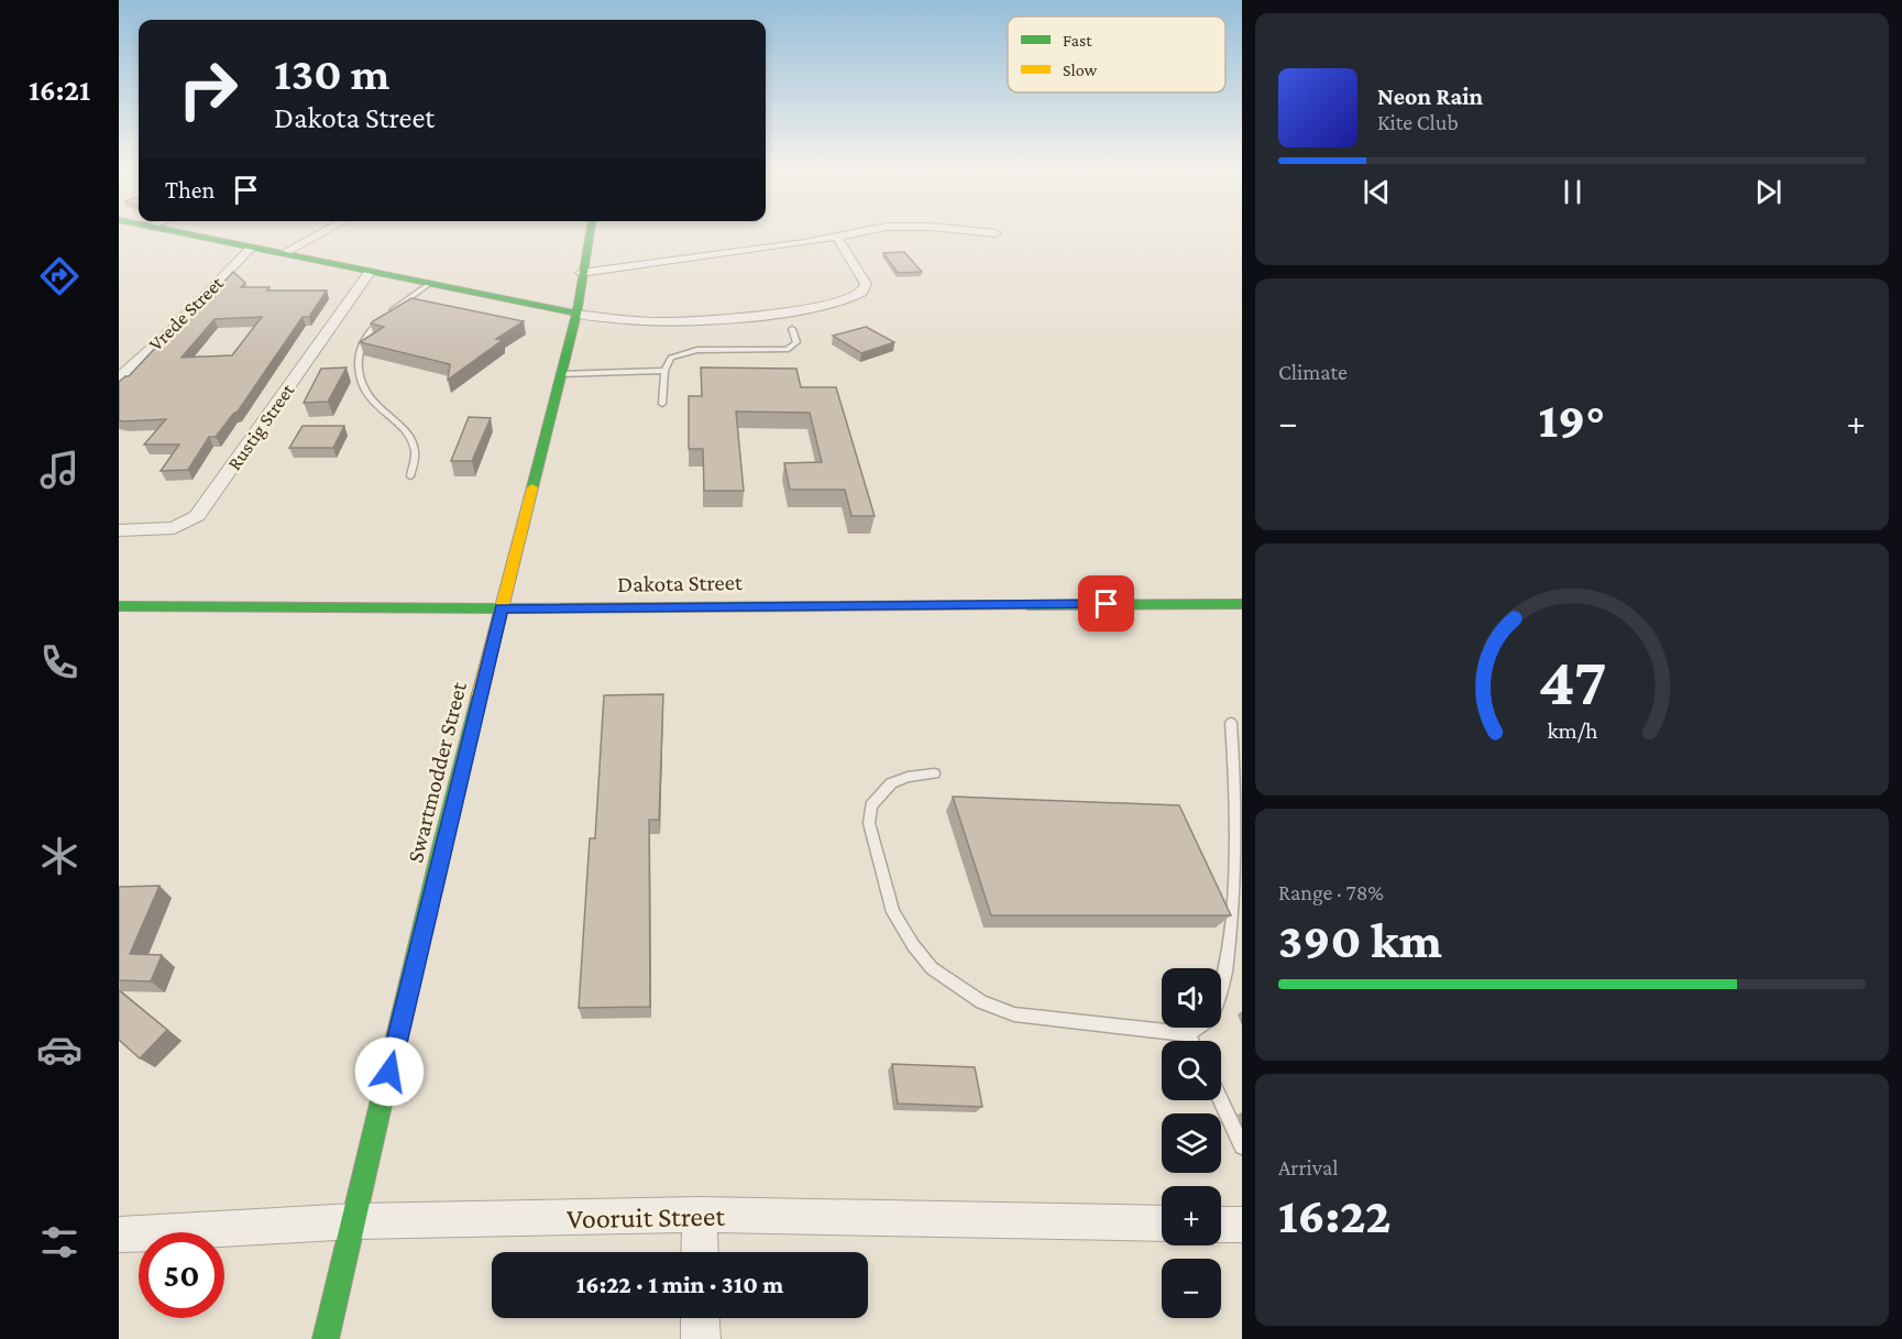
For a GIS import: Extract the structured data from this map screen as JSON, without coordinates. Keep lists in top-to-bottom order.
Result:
{
  "streets": {
    "street": [
      "Vrede Street",
      "Rustig Street",
      "Dakota Street",
      "Swartmodder Street",
      "Vooruit Street"
    ]
  },
  "crossings": [
    ["Dakota Street", "Swartmodder Street"],
    ["Swartmodder Street", "Vooruit Street"]
  ],
  "legend": ["Fast", "Slow"],
  "page": {
    "tabs": "16:21",
    "turn": ["130 m", "Dakota Street"],
    "song": ["Neon Rain", "Kite Club"],
    "then": "Then",
    "tile": [
      "Climate",
      ["Range · 78%", "390 km"],
      ["Arrival", "16:22"]
    ],
    "heat": ["−", "19°", "+"],
    "map_buttons": ["+", "−"],
    "limit": "50",
    "trip": "16:22 · 1 min · 310 m",
    "gauge": ["47", "km/h"]
  }
}
